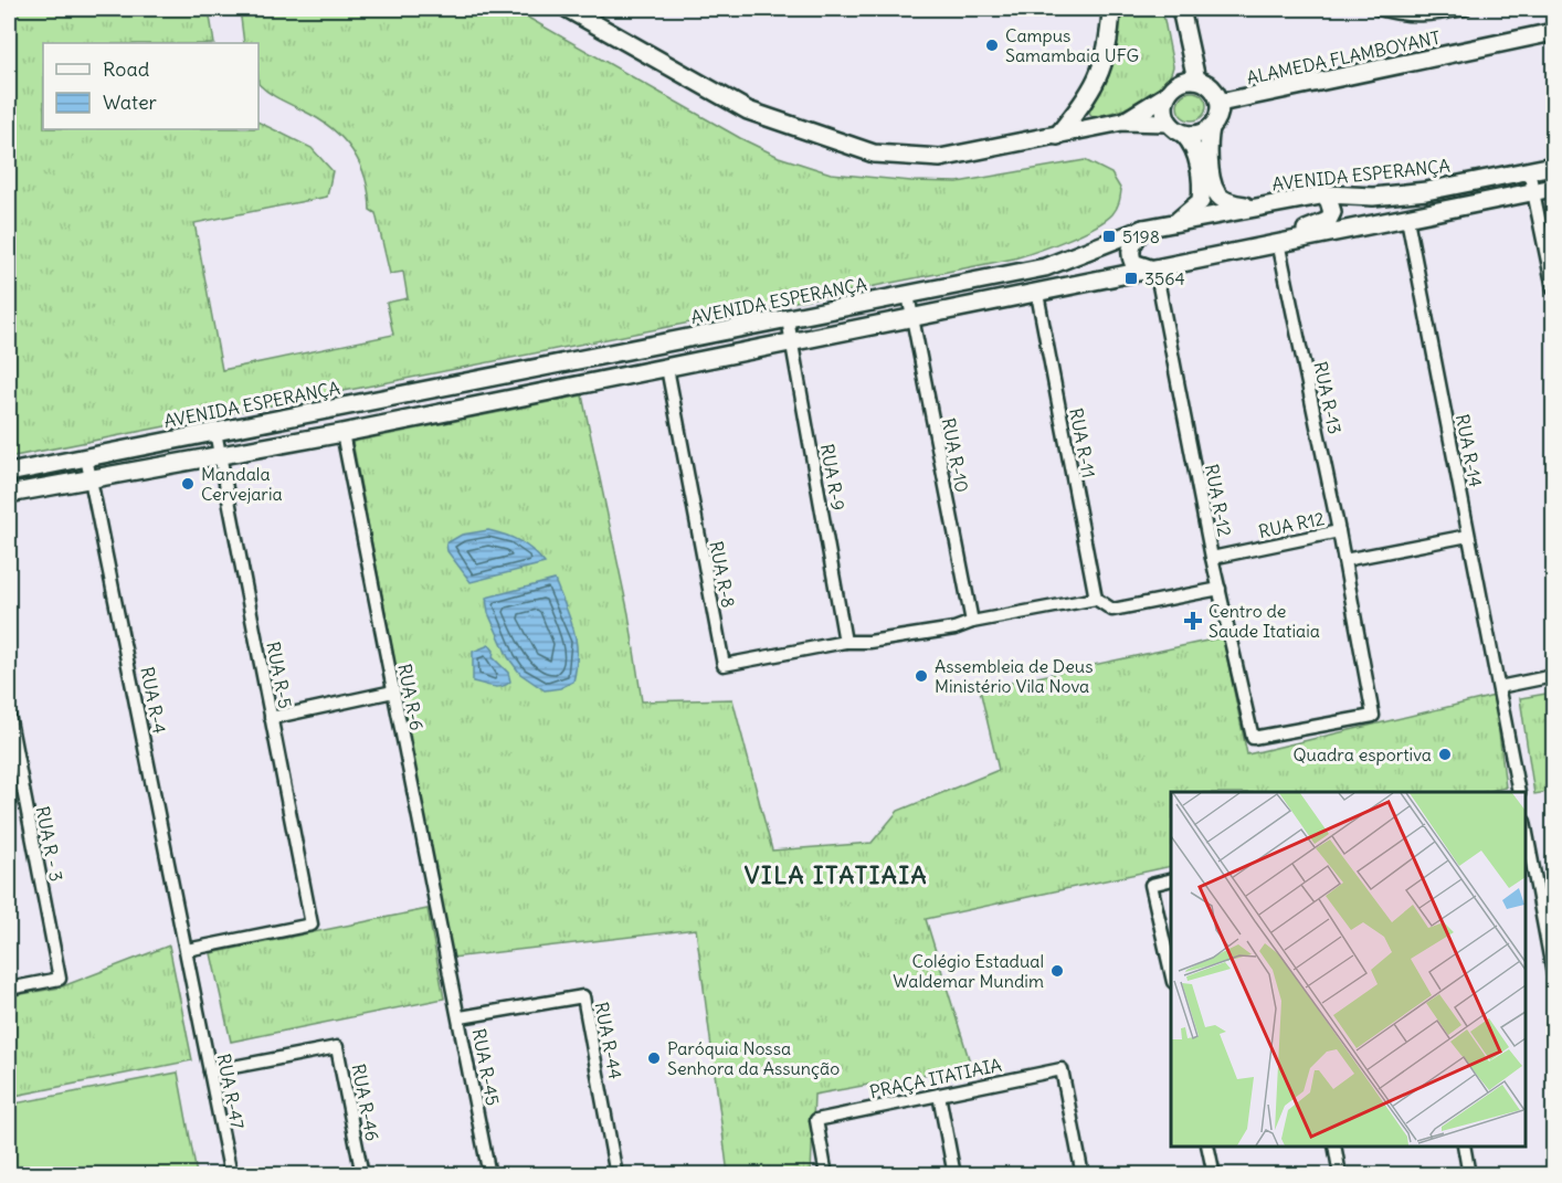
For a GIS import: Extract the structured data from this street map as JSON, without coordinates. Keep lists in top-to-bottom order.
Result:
{
  "streets": {
    "main road": ["ALAMEDA FLAMBOYANT", "AVENIDA ESPERANÇA"],
    "street": [
      "RUA R-13",
      "RUA R-11",
      "RUA R-14",
      "RUA R-10",
      "RUA R-9",
      "RUA R-12",
      "RUA R12",
      "RUA R-8",
      "RUA R-5",
      "RUA R-6",
      "RUA R-4",
      "RUA R - 3",
      "RUA R-44",
      "RUA R-45",
      "PRAÇA ITATIAIA",
      "RUA R-47",
      "RUA R-46"
    ]
  },
  "crossings": [
    ["AVENIDA ESPERANÇA", "RUA R-10"],
    ["AVENIDA ESPERANÇA", "RUA R-9"],
    ["AVENIDA ESPERANÇA", "RUA R-5"],
    ["AVENIDA ESPERANÇA", "RUA R-4"],
    ["RUA R-13", "RUA R-12"],
    ["RUA R-13", "RUA R12"],
    ["RUA R-9", "RUA R-8"],
    ["RUA R-12", "RUA R12"],
    ["RUA R-5", "RUA R-4"],
    ["RUA R-6", "RUA R-45"],
    ["RUA R-4", "RUA R-47"],
    ["RUA R-44", "RUA R-45"],
    ["RUA R-47", "RUA R-46"]
  ],
  "districts": ["VILA ITATIAIA"],
  "places": {
    "other": [
      "Campus Samambaia UFG",
      "Mandala Cervejaria",
      "Assembleia de Deus Ministério Vila Nova",
      "Quadra esportiva",
      "Colégio Estadual Waldemar Mundim",
      "Paróquia Nossa Senhora da Assunção"
    ],
    "transit": ["5198", "3564"],
    "health": ["Centro de Saude Itatiaia"]
  },
  "legend": ["Road", "Water"]
}
